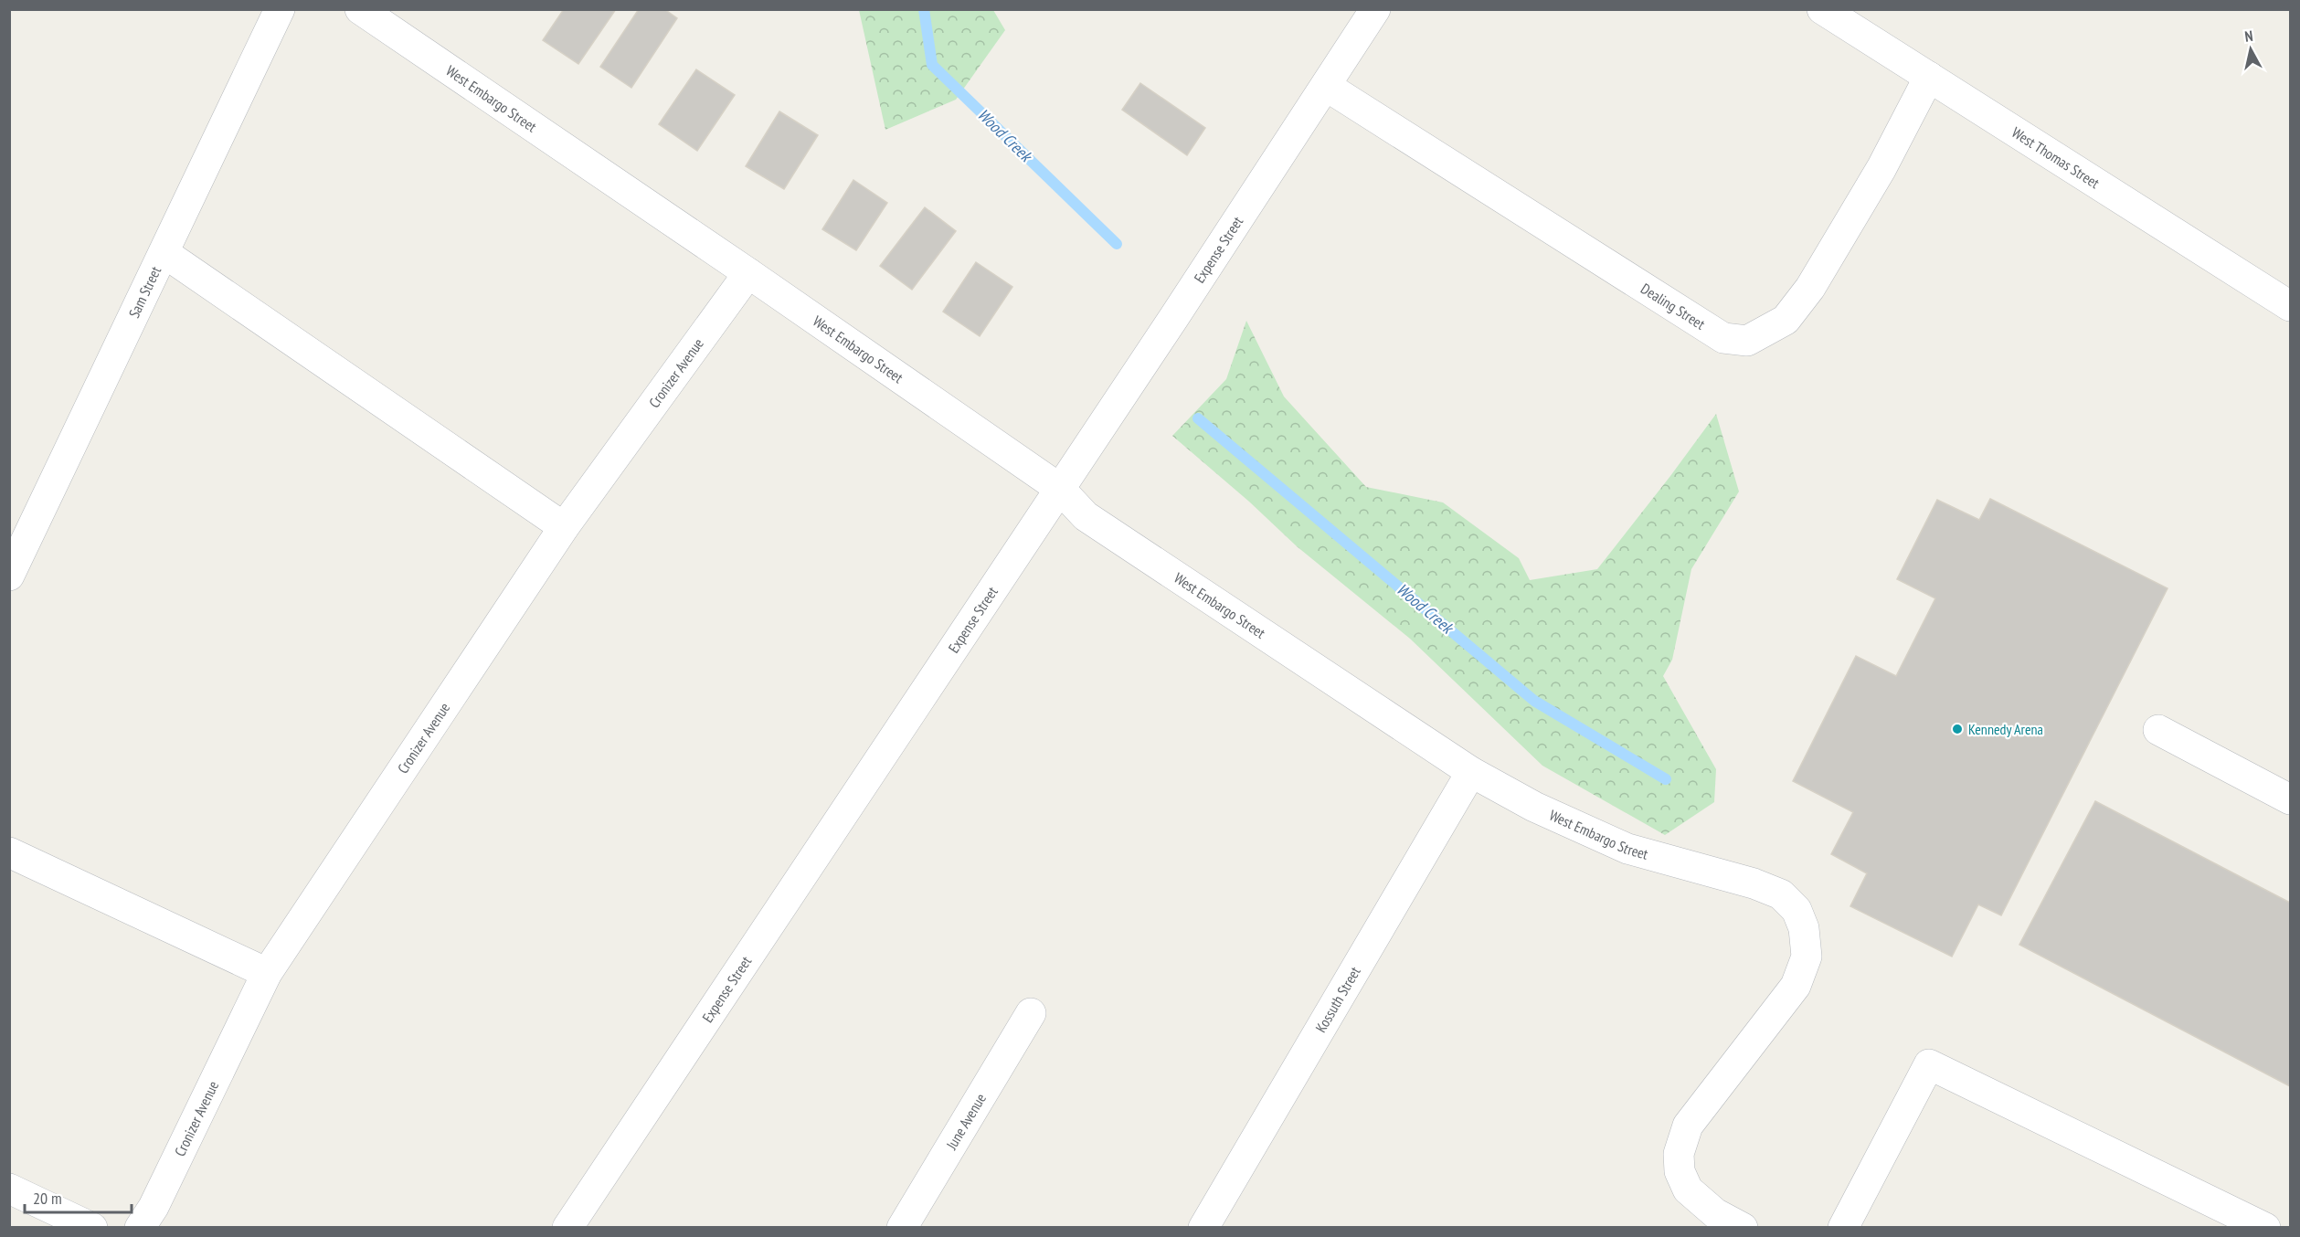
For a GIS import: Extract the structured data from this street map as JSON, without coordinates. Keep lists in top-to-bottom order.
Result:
{
  "streets": {
    "street": [
      "West Embargo Street",
      "West Thomas Street",
      "Expense Street",
      "Sam Street",
      "Dealing Street",
      "Cronizer Avenue",
      "Kossuth Street",
      "June Avenue"
    ]
  },
  "crossings": [
    ["West Embargo Street", "Expense Street"],
    ["West Embargo Street", "Cronizer Avenue"],
    ["West Embargo Street", "Kossuth Street"],
    ["West Thomas Street", "Dealing Street"],
    ["Expense Street", "Dealing Street"]
  ],
  "water": ["Wood Creek"],
  "places": ["Kennedy Arena"],
  "scale_bar": "20 m",
  "north": "top"
}
